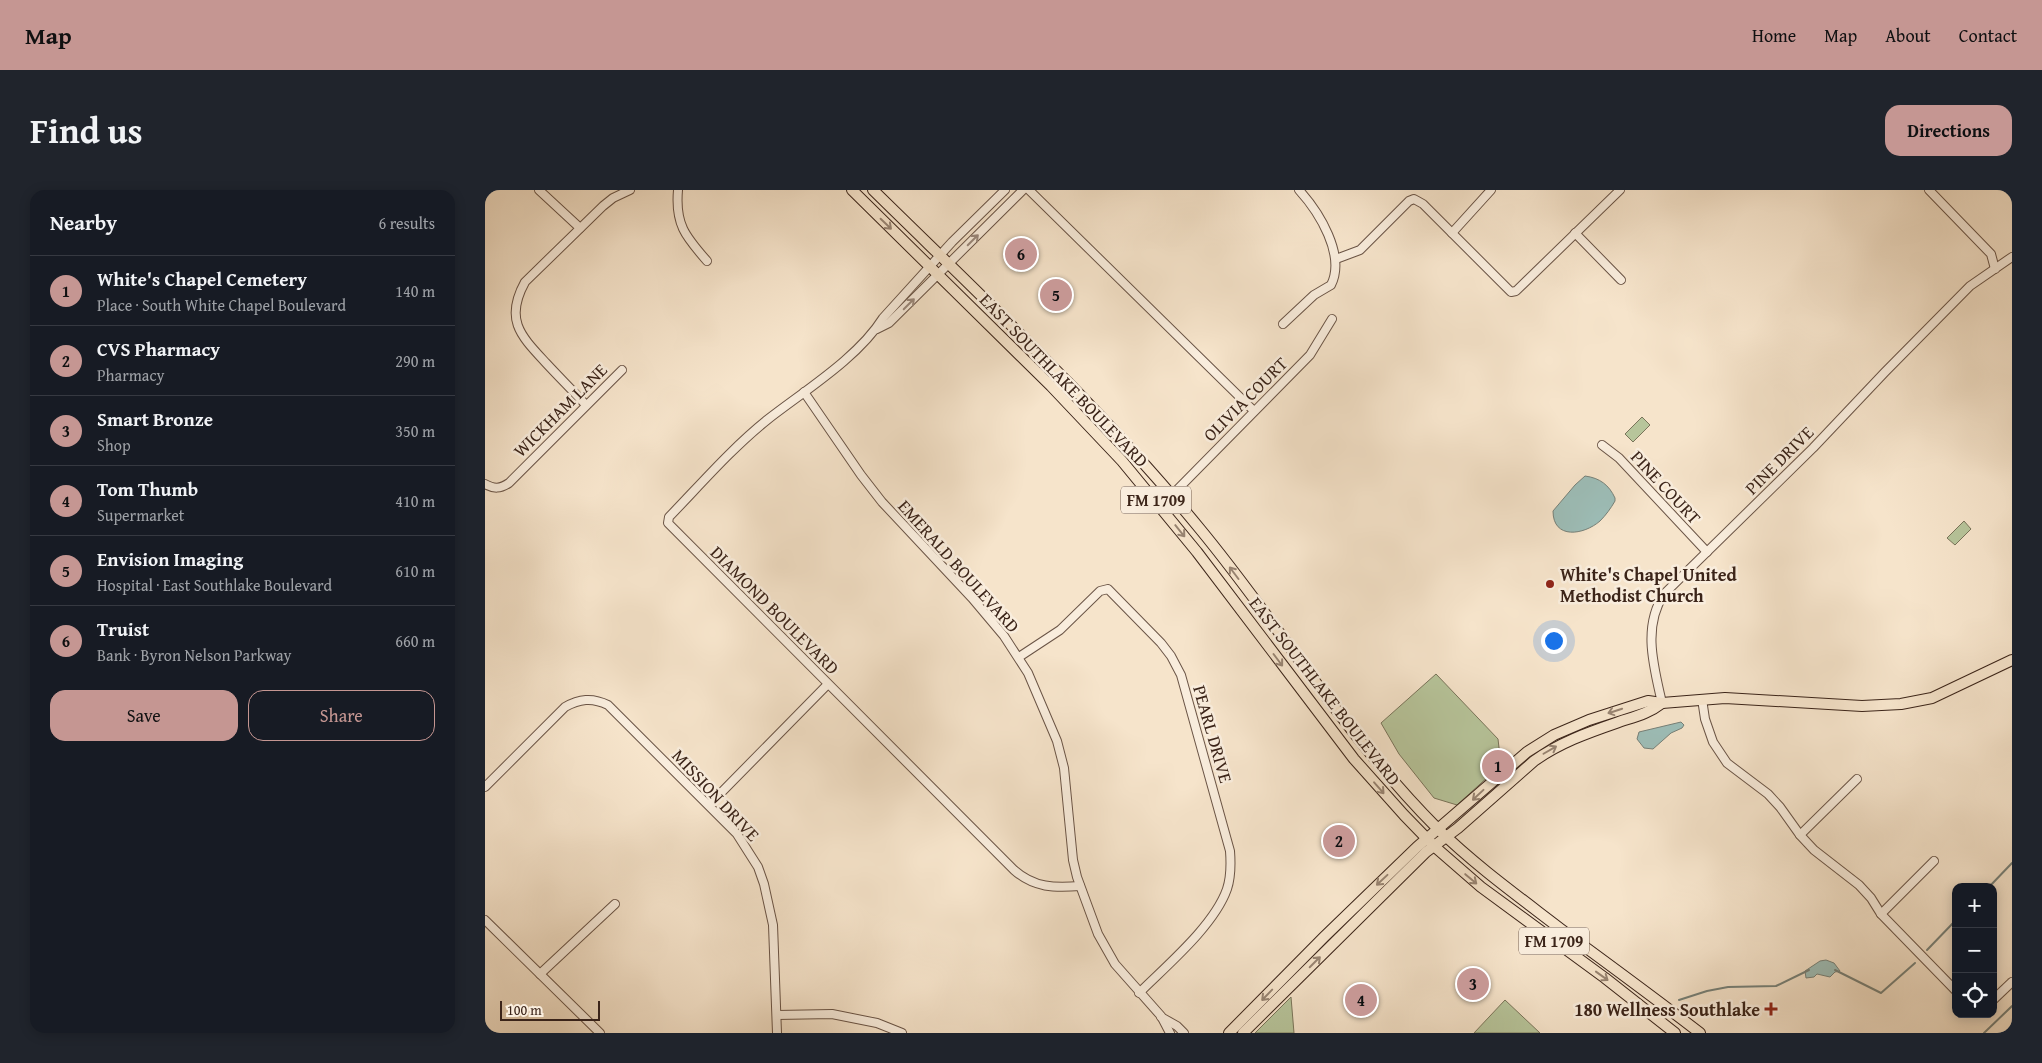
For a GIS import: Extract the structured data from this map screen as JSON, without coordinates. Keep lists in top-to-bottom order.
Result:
{
  "streets": {
    "main road": ["EAST SOUTHLAKE BOULEVARD", "FM 1709"],
    "street": [
      "OLIVIA COURT",
      "WICKHAM LANE",
      "PINE DRIVE",
      "PINE COURT",
      "EMERALD BOULEVARD",
      "DIAMOND BOULEVARD",
      "PEARL DRIVE",
      "MISSION DRIVE"
    ]
  },
  "crossings": [
    ["EAST SOUTHLAKE BOULEVARD", "OLIVIA COURT"],
    ["EAST SOUTHLAKE BOULEVARD", "FM 1709"],
    ["EAST SOUTHLAKE BOULEVARD", "DIAMOND BOULEVARD"],
    ["PINE DRIVE", "PINE COURT"],
    ["EMERALD BOULEVARD", "DIAMOND BOULEVARD"],
    ["EMERALD BOULEVARD", "PEARL DRIVE"]
  ],
  "places": {
    "other": ["White's Chapel United Methodist Church"],
    "health": ["180 Wellness Southlake"]
  },
  "scale_bar": "100 m",
  "page": {
    "header": "Map",
    "nav": [
      "Home",
      "Map",
      "About",
      "Contact"
    ],
    "title": "Find us",
    "buttons": [
      "Directions",
      ["Save", "Share"]
    ],
    "heading": ["Nearby", "6 results"],
    "pins": [
      "6",
      "5",
      "1",
      "2",
      "3",
      "4"
    ],
    "list": [
      {
        "mark": "1",
        "name": "White's Chapel Cemetery",
        "note": "Place · South White Chapel Boulevard",
        "value": "140 m"
      },
      {
        "mark": "2",
        "name": "CVS Pharmacy",
        "note": "Pharmacy",
        "value": "290 m"
      },
      {
        "mark": "3",
        "name": "Smart Bronze",
        "note": "Shop",
        "value": "350 m"
      },
      {
        "mark": "4",
        "name": "Tom Thumb",
        "note": "Supermarket",
        "value": "410 m"
      },
      {
        "mark": "5",
        "name": "Envision Imaging",
        "note": "Hospital · East Southlake Boulevard",
        "value": "610 m"
      },
      {
        "mark": "6",
        "name": "Truist",
        "note": "Bank · Byron Nelson Parkway",
        "value": "660 m"
      }
    ],
    "map_buttons": ["+", "−"],
    "scale": "100 m"
  }
}
